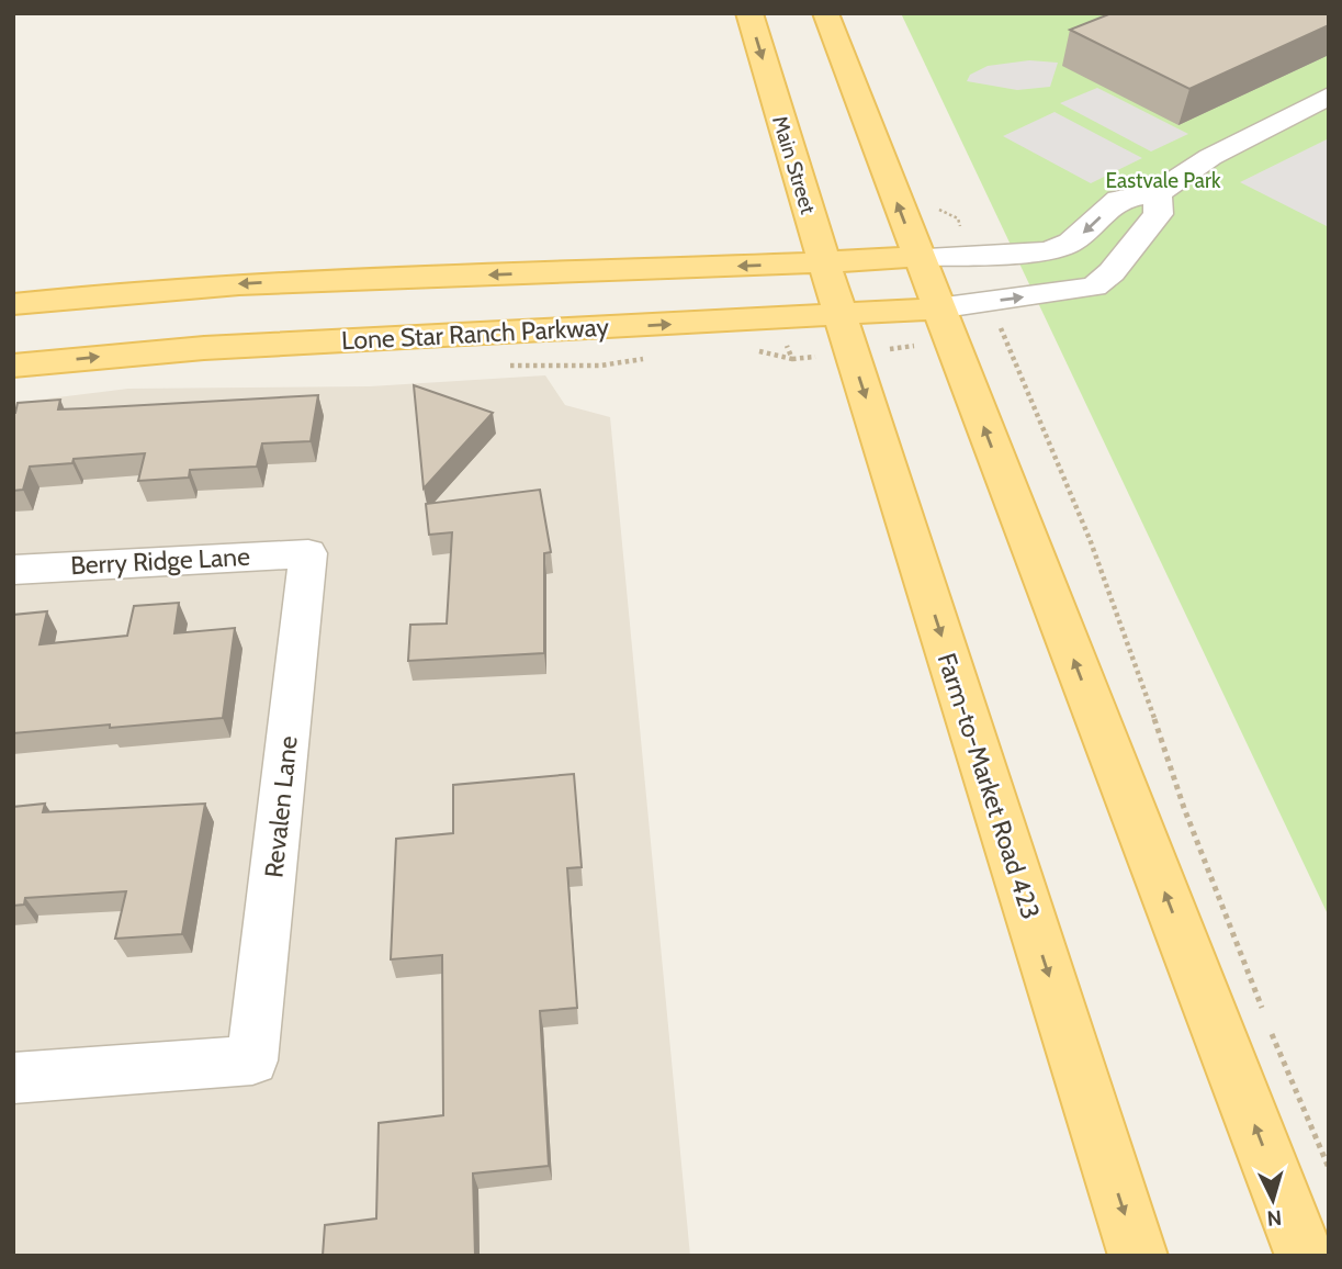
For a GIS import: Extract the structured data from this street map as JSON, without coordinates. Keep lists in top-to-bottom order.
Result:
{
  "streets": {
    "main road": ["Main Street", "Lone Star Ranch Parkway", "Farm-to-Market Road 423"],
    "street": ["Berry Ridge Lane", "Revalen Lane"]
  },
  "crossings": [
    ["Main Street", "Lone Star Ranch Parkway"],
    ["Main Street", "Farm-to-Market Road 423"],
    ["Lone Star Ranch Parkway", "Farm-to-Market Road 423"],
    ["Berry Ridge Lane", "Revalen Lane"]
  ],
  "parks": ["Eastvale Park"],
  "north": "bottom"
}
